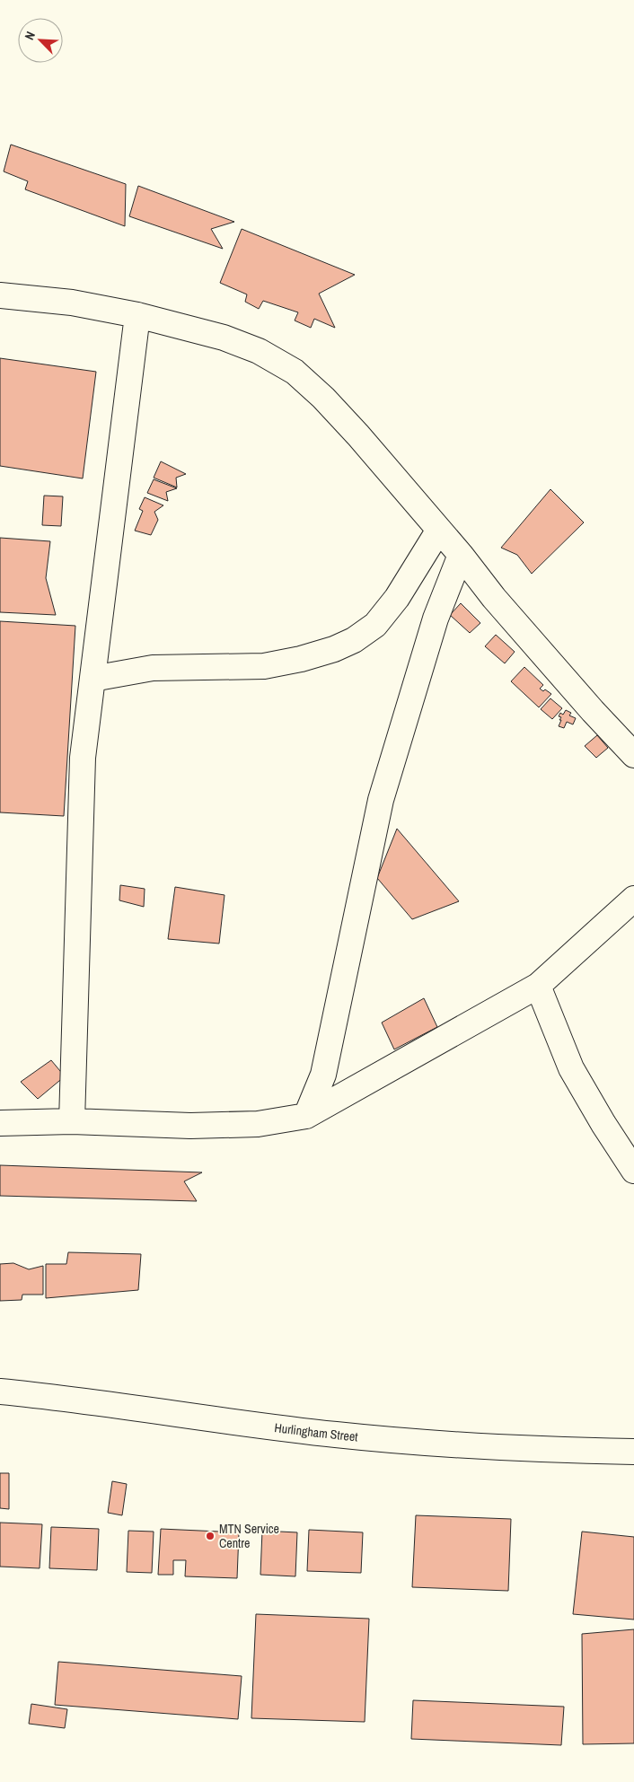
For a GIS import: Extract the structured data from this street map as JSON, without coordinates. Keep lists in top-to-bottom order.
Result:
{
  "streets": {
    "street": ["Hurlingham Street"]
  },
  "places": ["MTN Service Centre"],
  "north": "top left"
}
